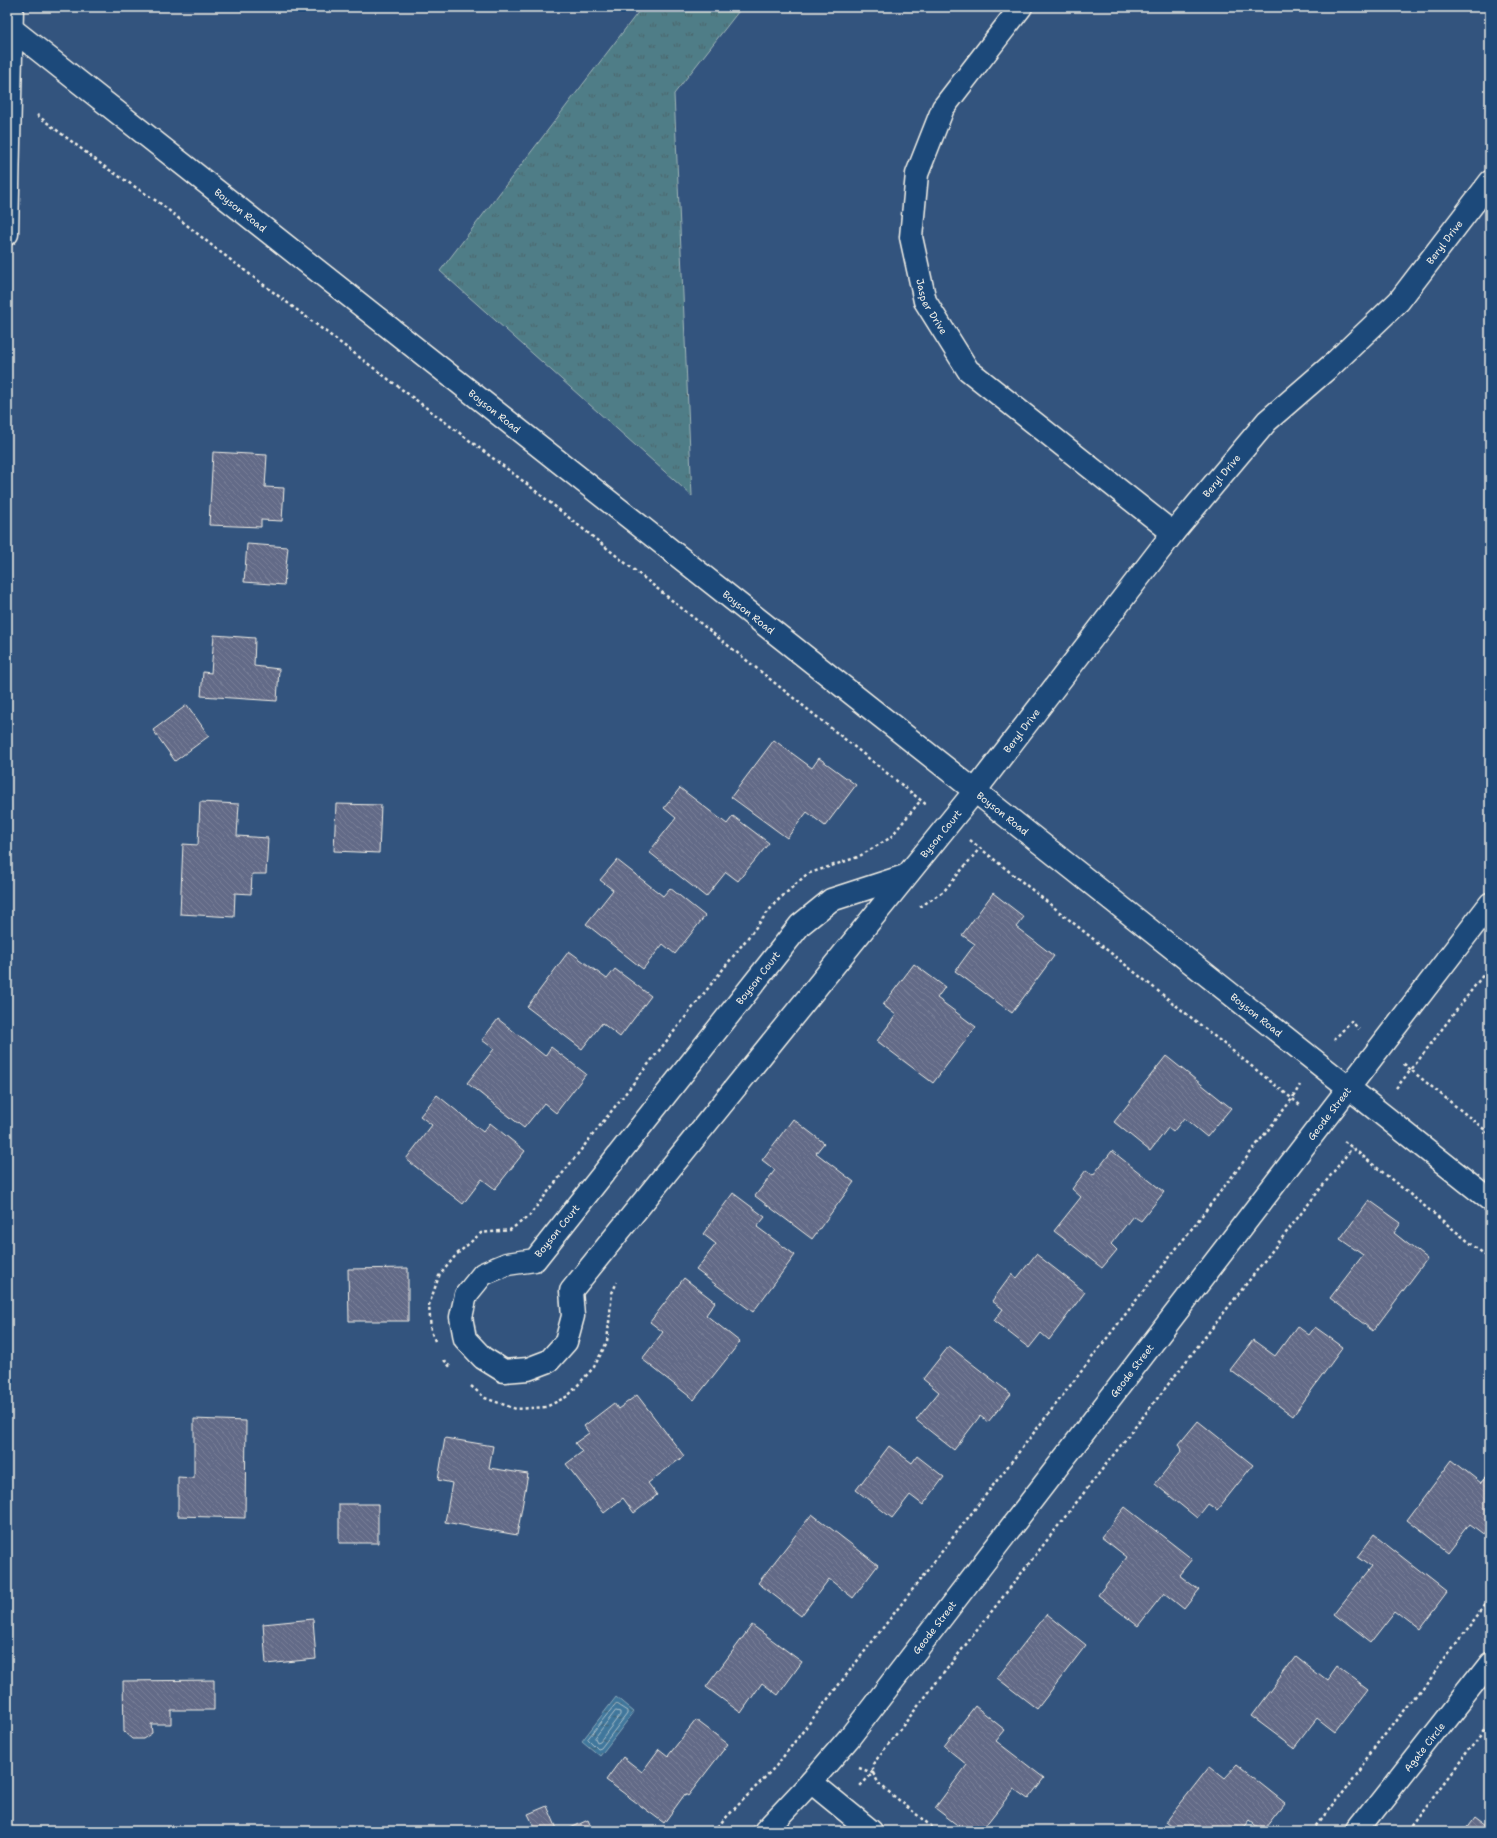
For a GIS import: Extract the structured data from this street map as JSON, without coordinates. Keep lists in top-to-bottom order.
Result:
{
  "streets": {
    "street": [
      "Boyson Road",
      "Beryl Drive",
      "Jasper Drive",
      "Byson Court",
      "Boyson Court",
      "Geode Street",
      "Agate Circle"
    ]
  },
  "crossings": [
    ["Boyson Road", "Beryl Drive"],
    ["Boyson Road", "Byson Court"],
    ["Boyson Road", "Geode Street"],
    ["Beryl Drive", "Jasper Drive"],
    ["Beryl Drive", "Byson Court"],
    ["Byson Court", "Boyson Court"]
  ]
}
